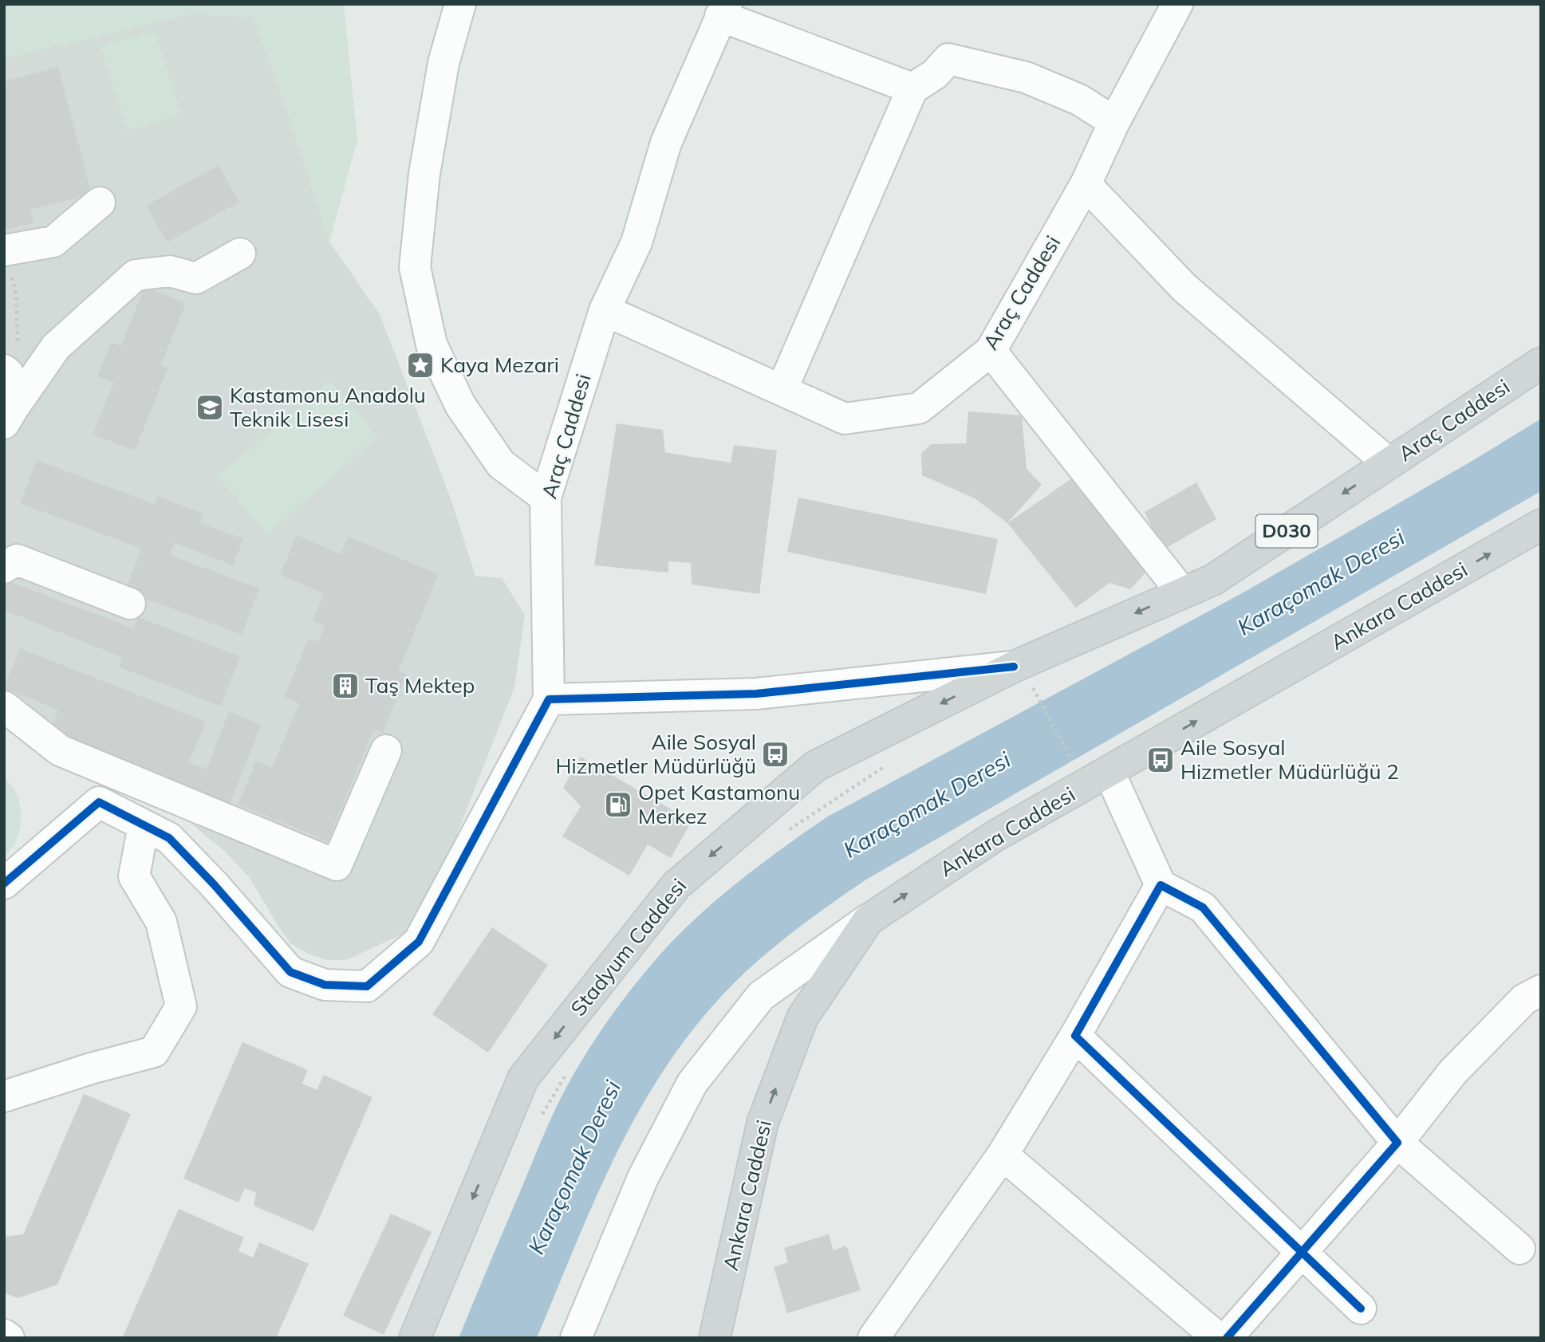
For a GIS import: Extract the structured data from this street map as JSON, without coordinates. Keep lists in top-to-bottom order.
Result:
{
  "streets": {
    "main road": [
      "Araç Caddesi",
      "D030",
      "Ankara Caddesi",
      "Stadyum Caddesi"
    ]
  },
  "crossings": [
    ["Araç Caddesi", "Stadyum Caddesi"]
  ],
  "one_way": ["Ankara Caddesi", "Stadyum Caddesi"],
  "water": ["Karaçomak Deresi"],
  "places": {
    "place": ["Kaya Mezari"],
    "school or university": ["Kastamonu Anadolu Teknik Lisesi"],
    "building": ["Taş Mektep"],
    "bus stop": ["Aile Sosyal Hizmetler Müdürlüğü", "Aile Sosyal Hizmetler Müdürlüğü 2"],
    "fuel station": ["Opet Kastamonu Merkez"]
  }
}
